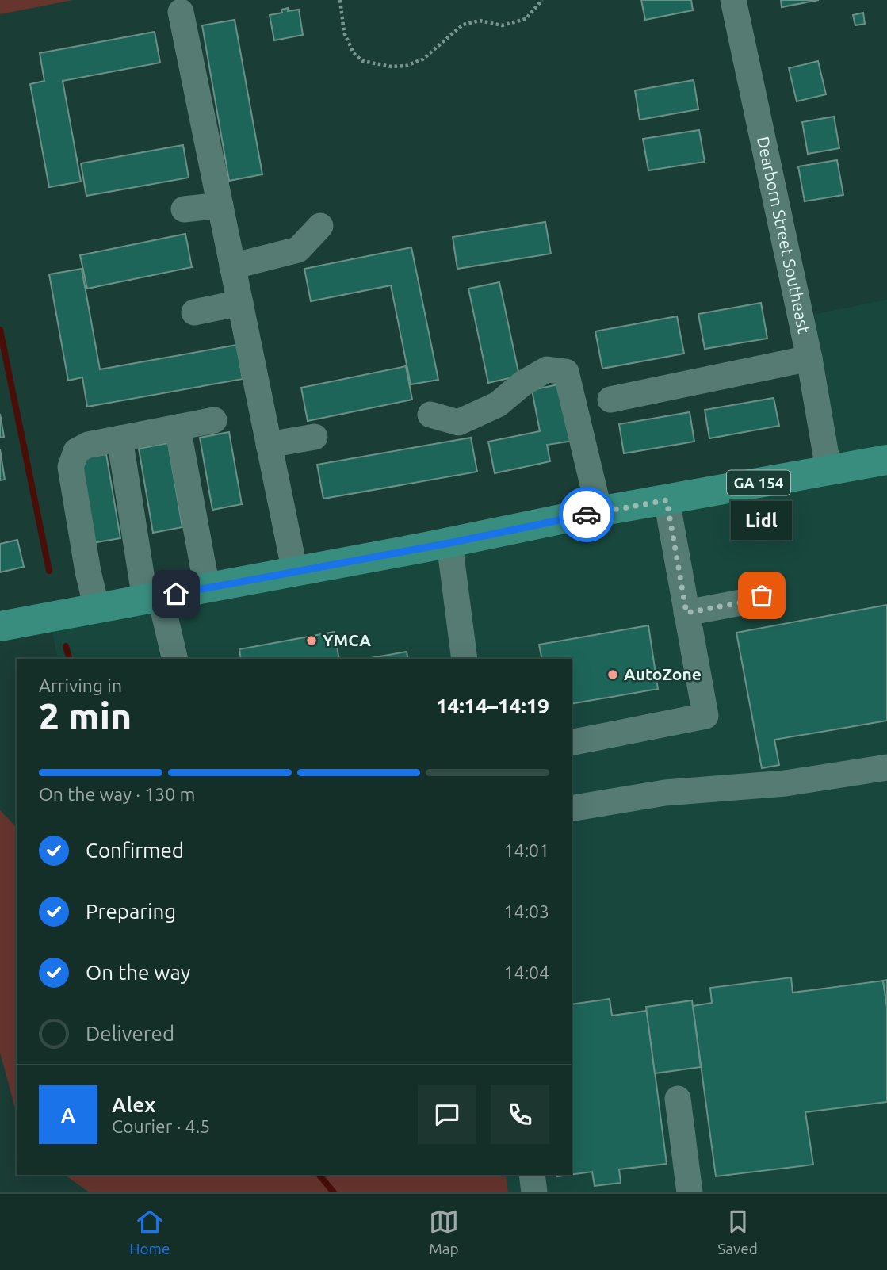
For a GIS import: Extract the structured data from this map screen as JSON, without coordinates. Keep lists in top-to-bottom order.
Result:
{
  "streets": {
    "main road": ["GA 154"],
    "street": ["Dearborn Street Southeast"]
  },
  "crossings": [
    ["Dearborn Street Southeast", "GA 154"]
  ],
  "places": ["Lidl", "YMCA", "AutoZone"],
  "page": {
    "bubble": "Lidl",
    "heading": ["2 min", "Arriving in", "14:14–14:19"],
    "panel": ["Alex", "Courier · 4.5"],
    "bar": "On the way · 130 m",
    "list": [
      ["Confirmed", "14:01"],
      ["Preparing", "14:03"],
      ["On the way", "14:04"],
      "Delivered"
    ],
    "round": "A",
    "tabs": ["Home", "Map", "Saved"]
  }
}
